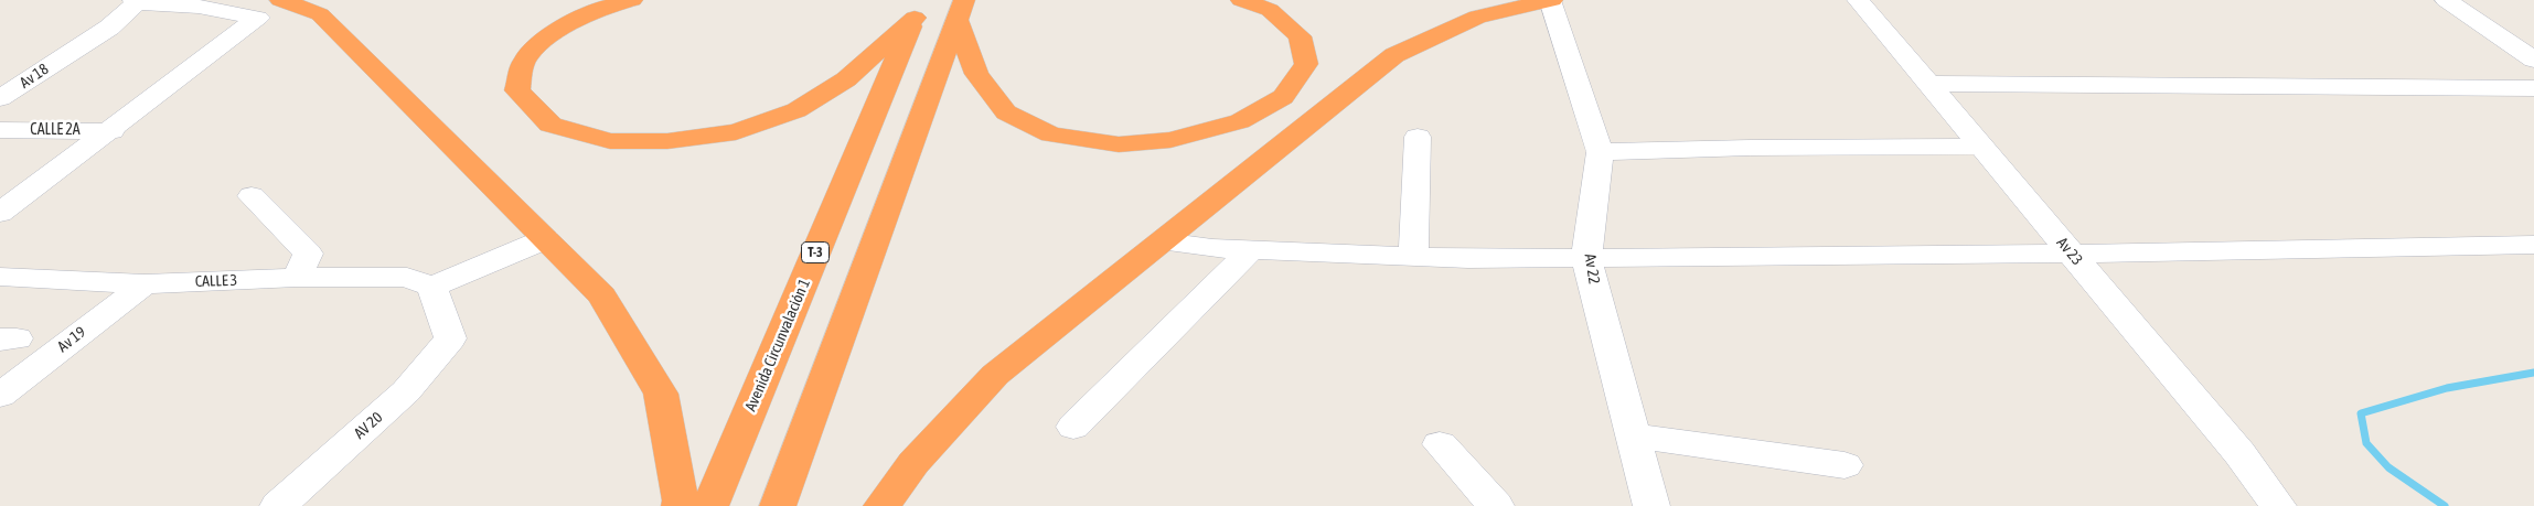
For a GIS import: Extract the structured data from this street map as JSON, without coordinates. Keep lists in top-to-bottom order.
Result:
{
  "streets": {
    "highway": ["T-3", "Avenida Circunvalación 1"],
    "street": [
      "Av 18",
      "CALLE 2A",
      "Av 23",
      "Av 22",
      "CALLE 3",
      "Av 19",
      "AV 20"
    ]
  },
  "crossings": [
    ["CALLE 3", "Av 19"],
    ["CALLE 3", "AV 20"]
  ]
}
